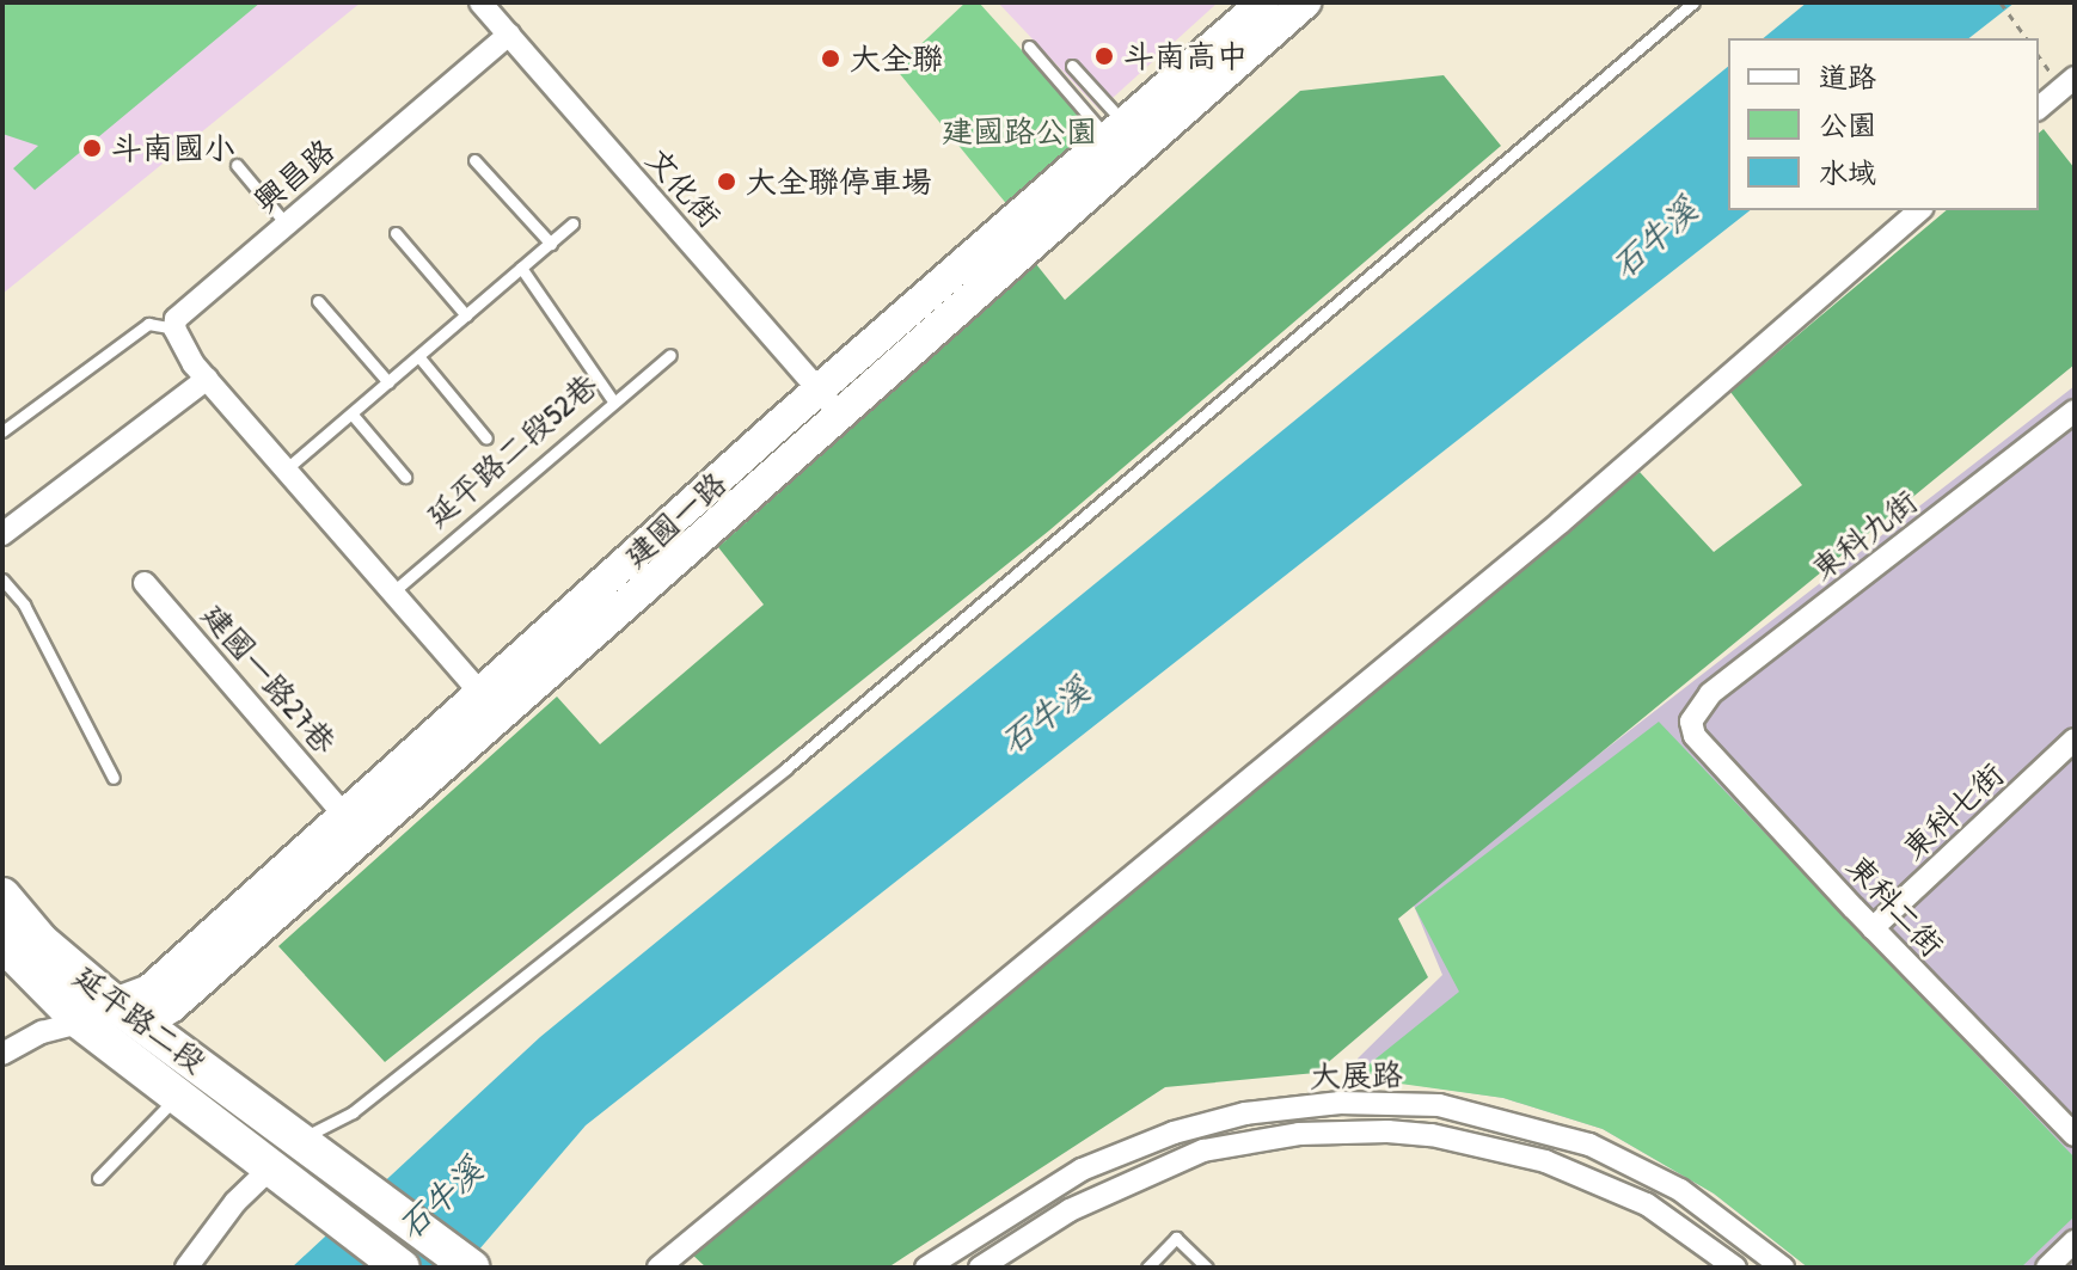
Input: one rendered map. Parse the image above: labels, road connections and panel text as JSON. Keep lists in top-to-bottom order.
{
  "streets": {
    "main road": ["延平路二段"],
    "street": [
      "興昌路",
      "文化街",
      "建國一路",
      "東科九街",
      "建國一路27巷",
      "東科七街",
      "東科二街",
      "大展路"
    ],
    "lane": ["延平路二段52巷"]
  },
  "crossings": [
    ["興昌路", "文化街"],
    ["文化街", "建國一路"],
    ["建國一路", "建國一路27巷"],
    ["建國一路", "延平路二段"],
    ["東科九街", "東科二街"],
    ["東科七街", "東科二街"]
  ],
  "water": ["石牛溪"],
  "parks": ["建國路公園"],
  "places": [
    "斗南高中",
    "大全聯",
    "斗南國小",
    "大全聯停車場"
  ],
  "legend": ["道路", "公園", "水域"]
}
